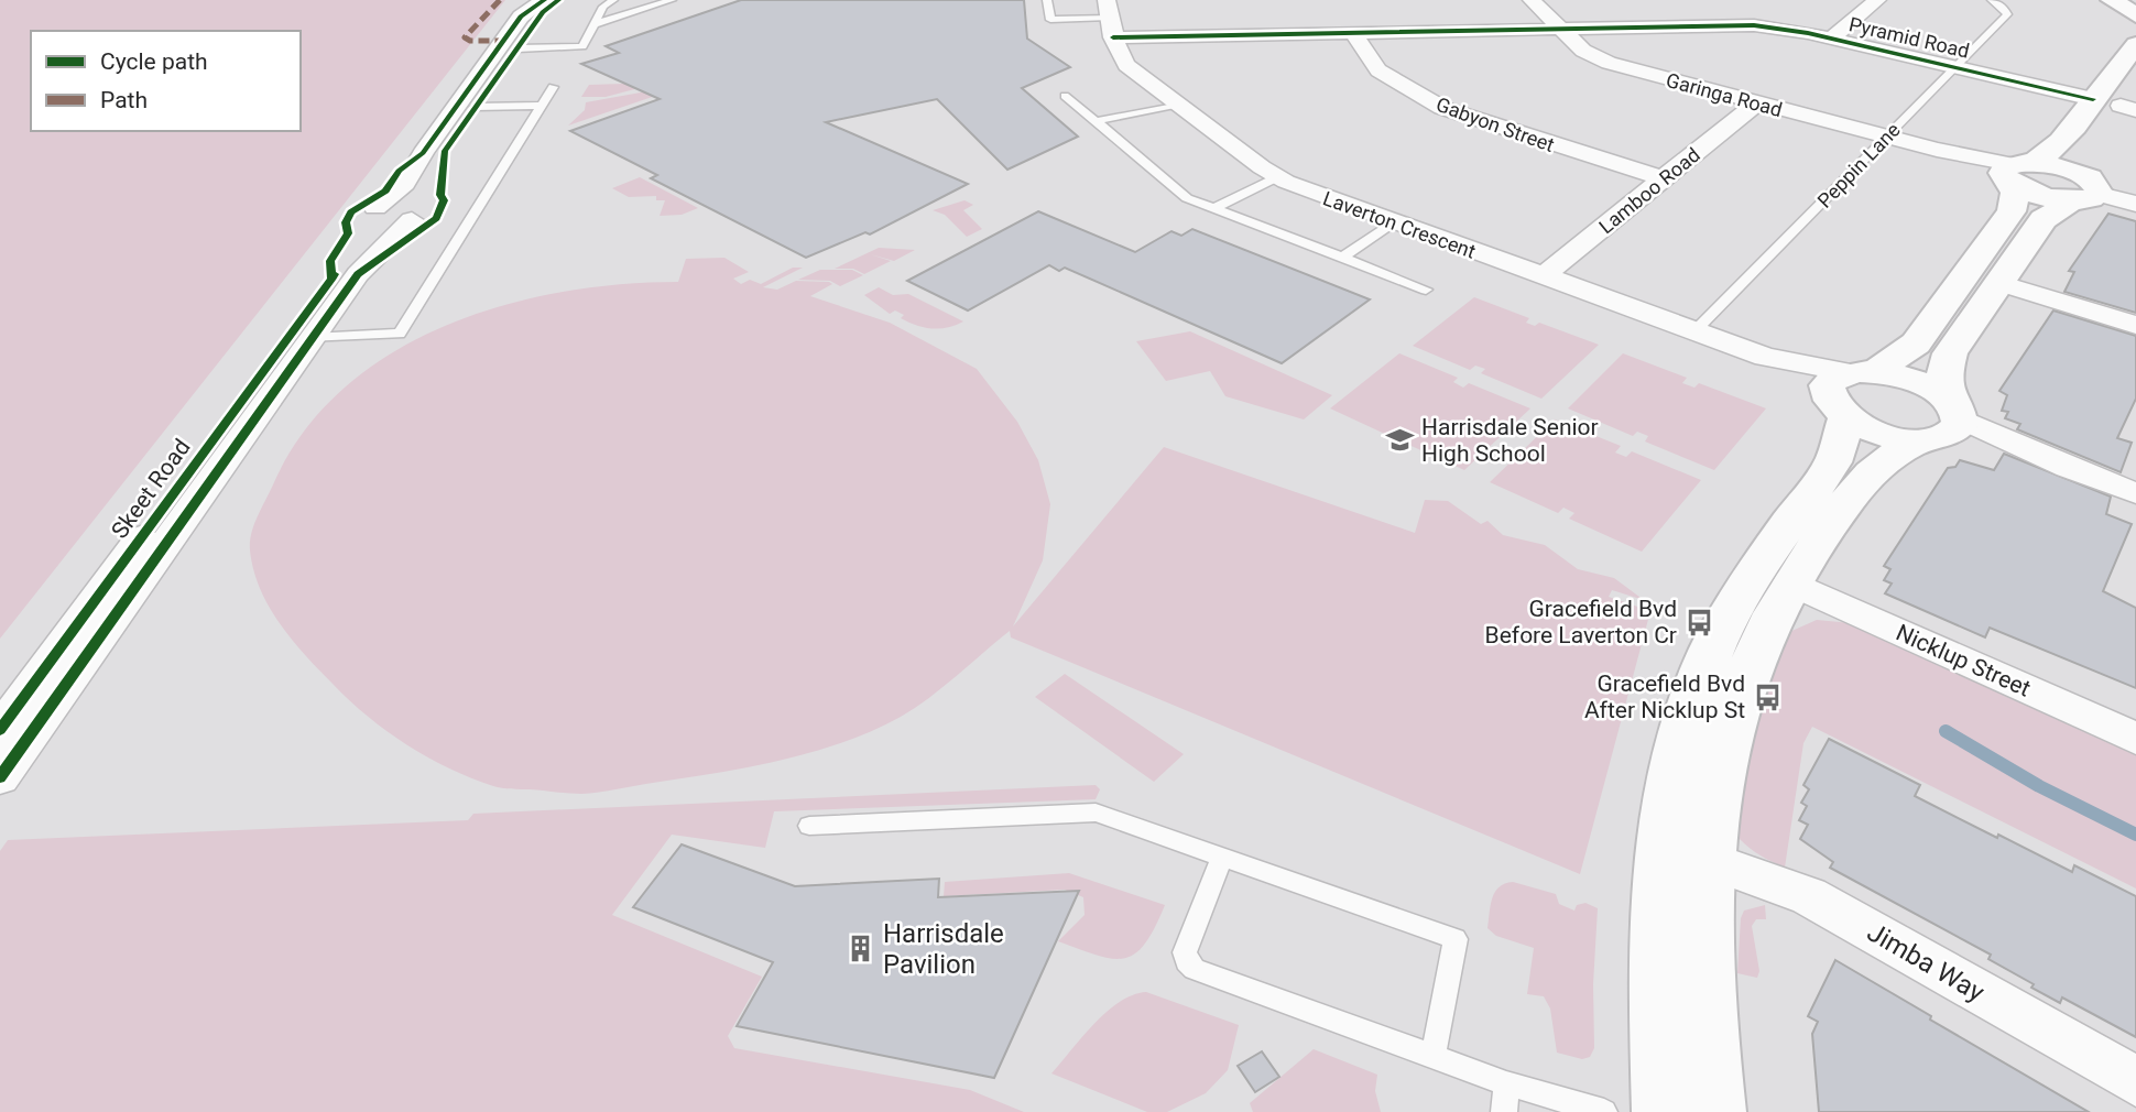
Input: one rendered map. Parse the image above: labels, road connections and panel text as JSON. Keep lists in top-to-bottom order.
{
  "streets": {
    "street": [
      "Pyramid Road",
      "Garinga Road",
      "Gabyon Street",
      "Lamboo Road",
      "Laverton Crescent",
      "Skeet Road",
      "Nicklup Street",
      "Jimba Way"
    ],
    "lane": ["Peppin Lane"]
  },
  "crossings": [
    ["Pyramid Road", "Garinga Road"],
    ["Pyramid Road", "Gabyon Street"],
    ["Pyramid Road", "Peppin Lane"],
    ["Pyramid Road", "Laverton Crescent"],
    ["Garinga Road", "Peppin Lane"],
    ["Garinga Road", "Lamboo Road"],
    ["Gabyon Street", "Lamboo Road"],
    ["Peppin Lane", "Laverton Crescent"],
    ["Lamboo Road", "Laverton Crescent"]
  ],
  "places": {
    "school or university": ["Harrisdale Senior High School"],
    "bus stop": ["Gracefield Bvd Before Laverton Cr", "Gracefield Bvd After Nicklup St"],
    "building": ["Harrisdale Pavilion"]
  },
  "legend": ["Cycle path", "Path"]
}
